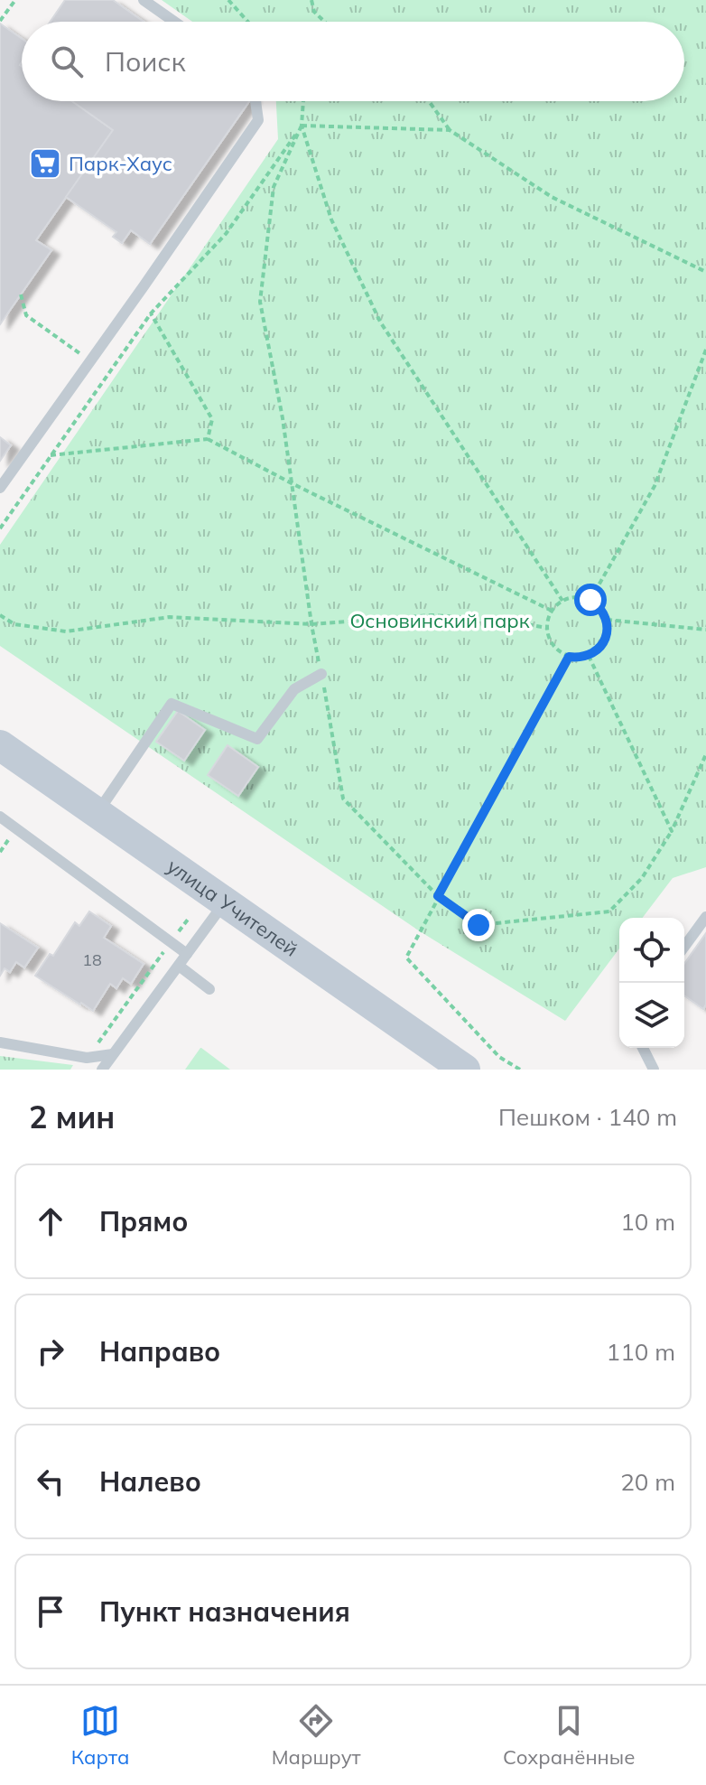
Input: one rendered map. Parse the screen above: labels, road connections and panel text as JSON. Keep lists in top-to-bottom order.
{
  "streets": {
    "main road": ["улица Учителей"]
  },
  "parks": ["Основинский парк"],
  "places": {
    "supermarket": ["Парк-Хаус"]
  },
  "house_numbers": ["18"],
  "page": {
    "search": "Поиск",
    "heading": ["2 мин", "Пешком · 140 m"],
    "list": [
      ["Прямо", "10 m"],
      ["Направо", "110 m"],
      ["Налево", "20 m"],
      "Пункт назначения"
    ],
    "nav": ["Карта", "Маршрут", "Сохранённые"]
  }
}
